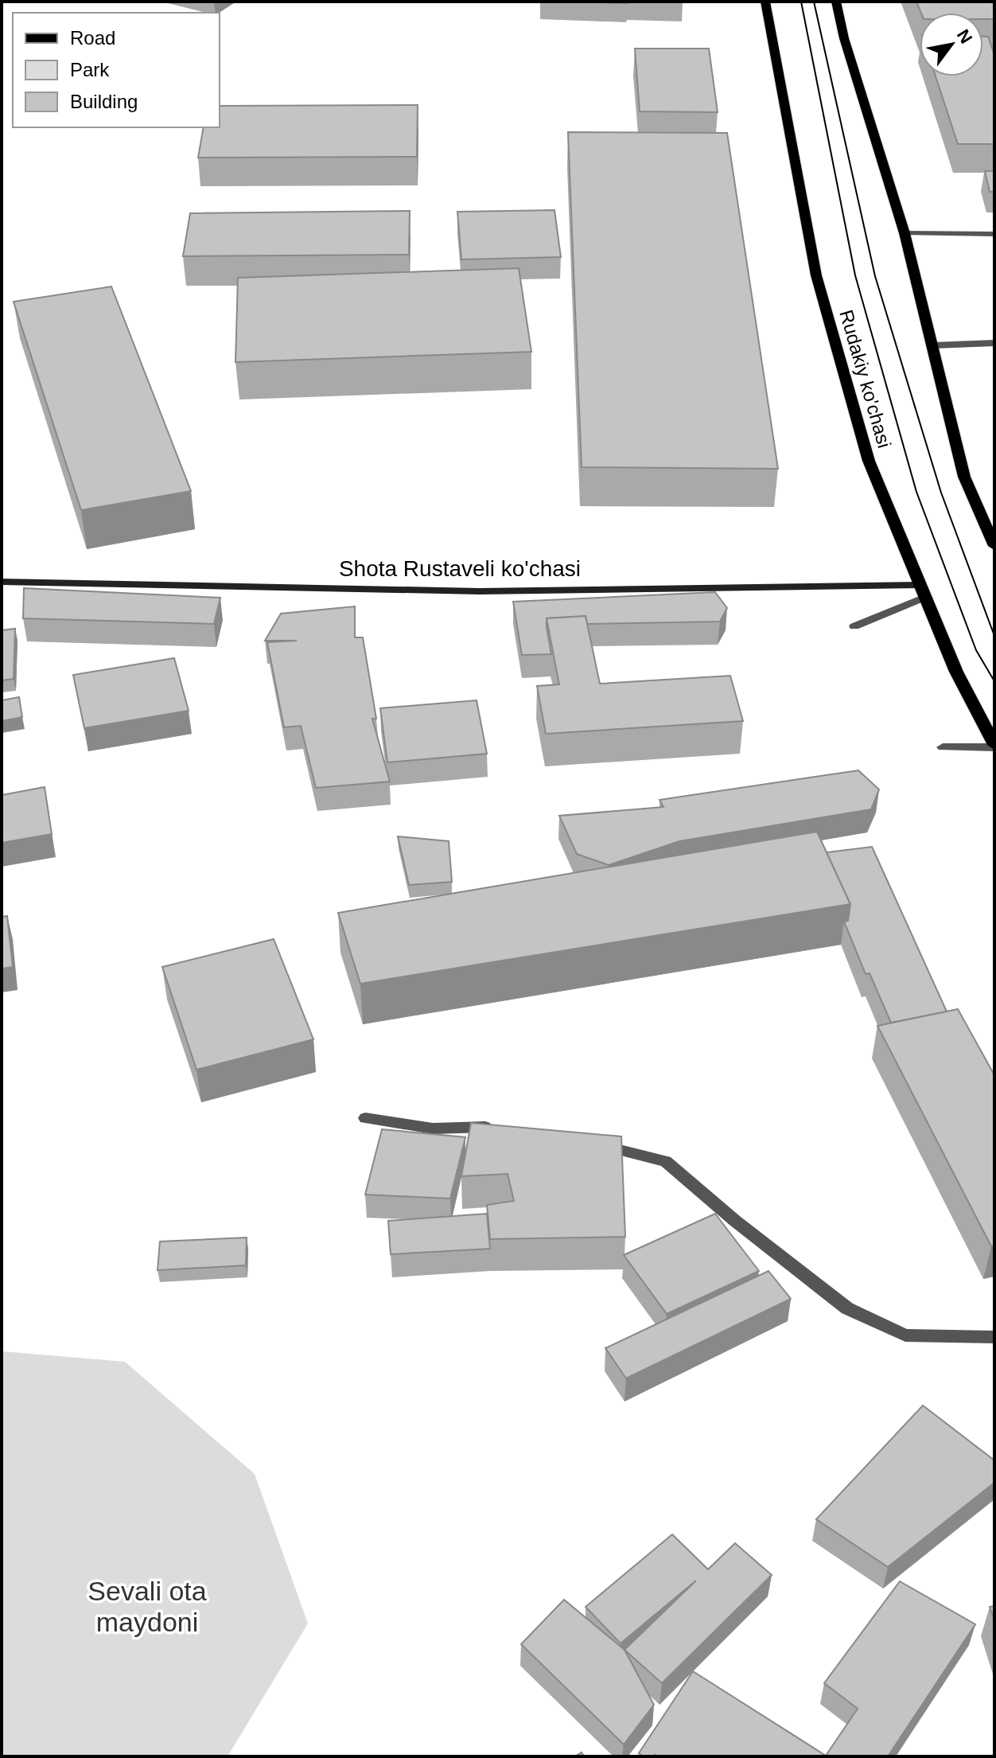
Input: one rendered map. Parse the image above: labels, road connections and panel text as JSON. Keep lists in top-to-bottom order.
{
  "streets": {
    "main road": ["Rudakiy ko'chasi"],
    "street": ["Shota Rustaveli ko'chasi"]
  },
  "crossings": [
    ["Rudakiy ko'chasi", "Shota Rustaveli ko'chasi"]
  ],
  "parks": ["Sevali ota maydoni"],
  "legend": ["Road", "Park", "Building"],
  "north": "top right"
}
